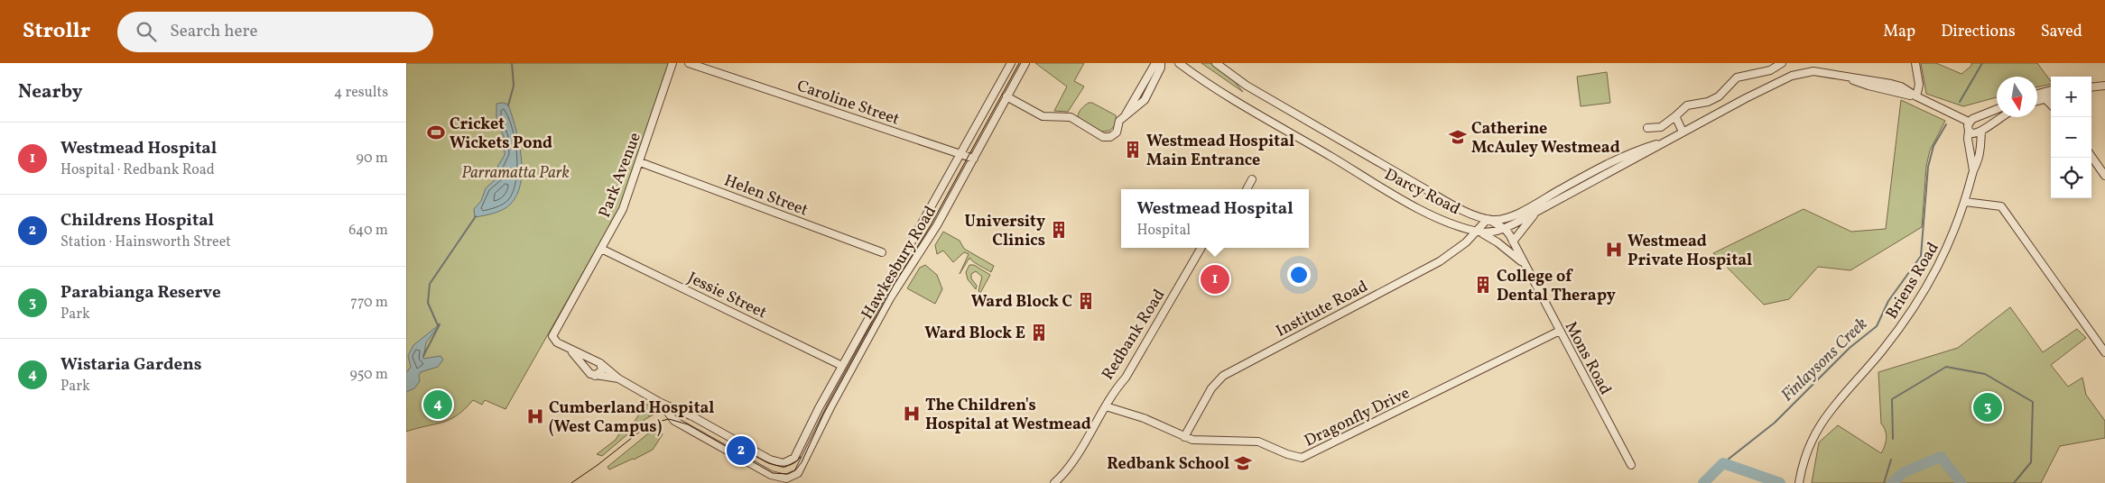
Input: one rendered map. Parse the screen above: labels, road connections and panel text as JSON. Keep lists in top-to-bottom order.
{
  "streets": {
    "street": [
      "Caroline Street",
      "Park Avenue",
      "Darcy Road",
      "Helen Street",
      "Hawkesbury Road",
      "Briens Road",
      "Jessie Street",
      "Institute Road",
      "Redbank Road",
      "Mons Road",
      "Dragonfly Drive"
    ]
  },
  "crossings": [
    ["Caroline Street", "Hawkesbury Road"],
    ["Park Avenue", "Helen Street"],
    ["Park Avenue", "Jessie Street"],
    ["Darcy Road", "Briens Road"],
    ["Darcy Road", "Institute Road"],
    ["Darcy Road", "Mons Road"],
    ["Hawkesbury Road", "Jessie Street"],
    ["Institute Road", "Mons Road"],
    ["Institute Road", "Dragonfly Drive"],
    ["Redbank Road", "Dragonfly Drive"],
    ["Mons Road", "Dragonfly Drive"]
  ],
  "water": ["Finlaysons Creek"],
  "parks": ["Parramatta Park"],
  "places": {
    "sports": ["Cricket Wickets Pond"],
    "school or university": ["Catherine McAuley Westmead", "Redbank School"],
    "building": [
      "Westmead Hospital Main Entrance",
      "University Clinics",
      "College of Dental Therapy",
      "Ward Block C",
      "Ward Block E"
    ],
    "hospital": ["Westmead Private Hospital", "The Children's Hospital at Westmead", "Cumberland Hospital (West Campus)"]
  },
  "north": "bottom",
  "page": {
    "header": "Strollr",
    "search": "Search here",
    "nav": ["Map", "Directions", "Saved"],
    "heading": ["Nearby", "4 results"],
    "map_buttons": ["+", "−"],
    "list": [
      {
        "mark": "1",
        "name": "Westmead Hospital",
        "note": "Hospital · Redbank Road",
        "value": "90 m"
      },
      {
        "mark": "2",
        "name": "Childrens Hospital",
        "note": "Station · Hainsworth Street",
        "value": "640 m"
      },
      {
        "mark": "3",
        "name": "Parabianga Reserve",
        "note": "Park",
        "value": "770 m"
      },
      {
        "mark": "4",
        "name": "Wistaria Gardens",
        "note": "Park",
        "value": "950 m"
      }
    ],
    "popup": ["Westmead Hospital", "Hospital"],
    "pins": [
      "1",
      "4",
      "3",
      "2"
    ]
  }
}
